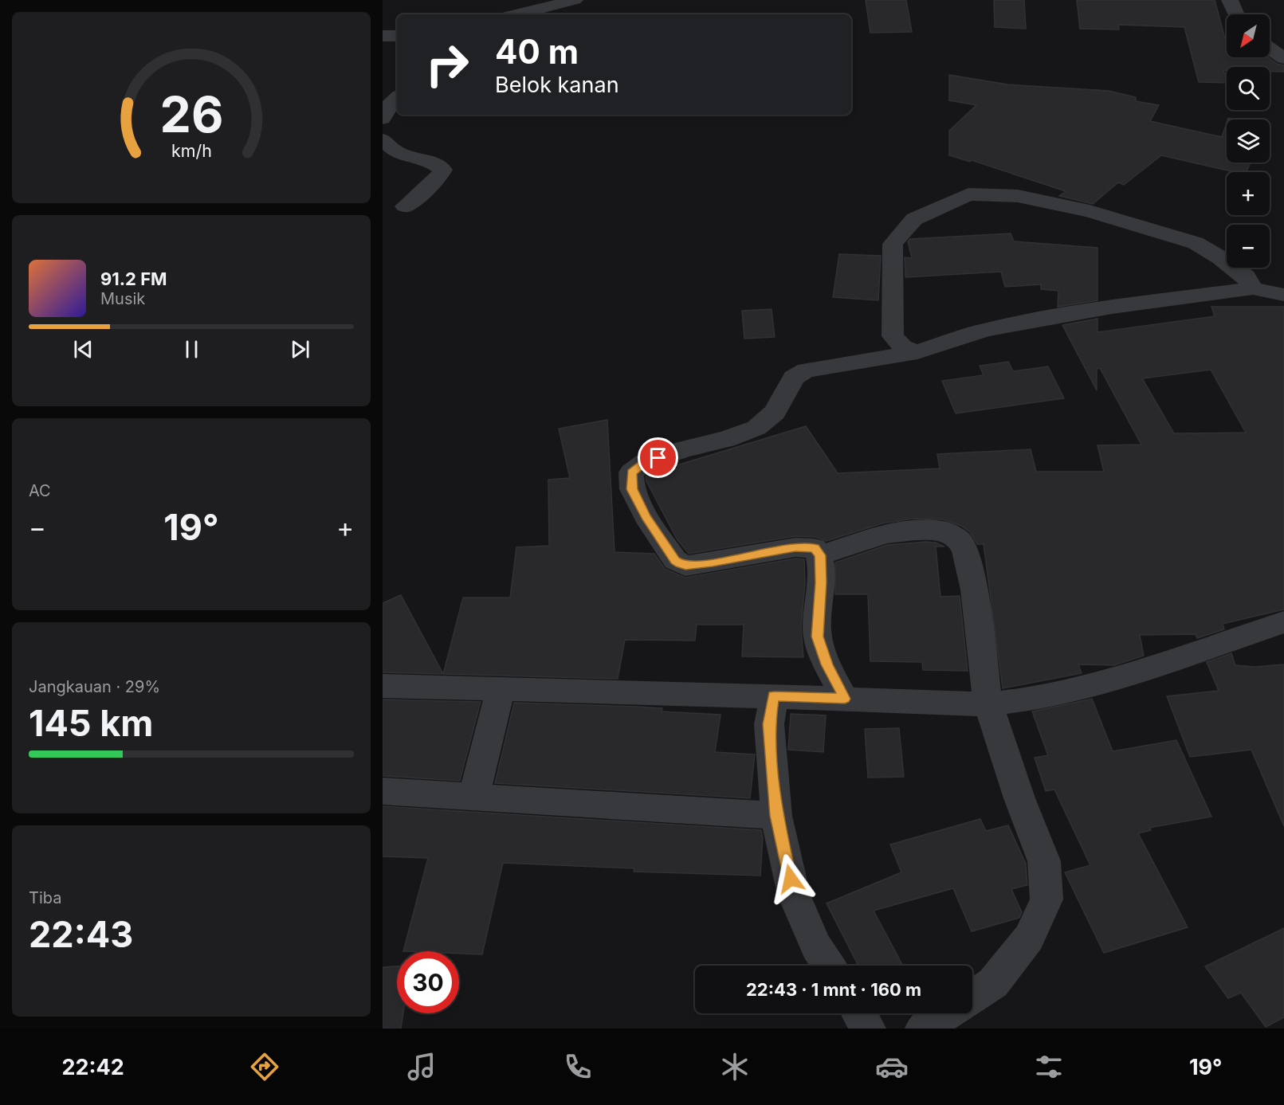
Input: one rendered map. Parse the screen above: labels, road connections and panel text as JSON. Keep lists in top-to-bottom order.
{
  "north": "bottom left",
  "page": {
    "map_buttons": ["+", "−"],
    "turn": ["40 m", "Belok kanan"],
    "song": ["91.2 FM", "Musik"],
    "tile": [
      "AC",
      ["Jangkauan · 29%", "145 km"],
      ["Tiba", "22:43"]
    ],
    "heat": ["−", "19°", "+"],
    "limit": "30",
    "trip": "22:43 · 1 mnt · 160 m",
    "tabs": ["22:42", "19°"],
    "gauge": ["26", "km/h"]
  }
}
